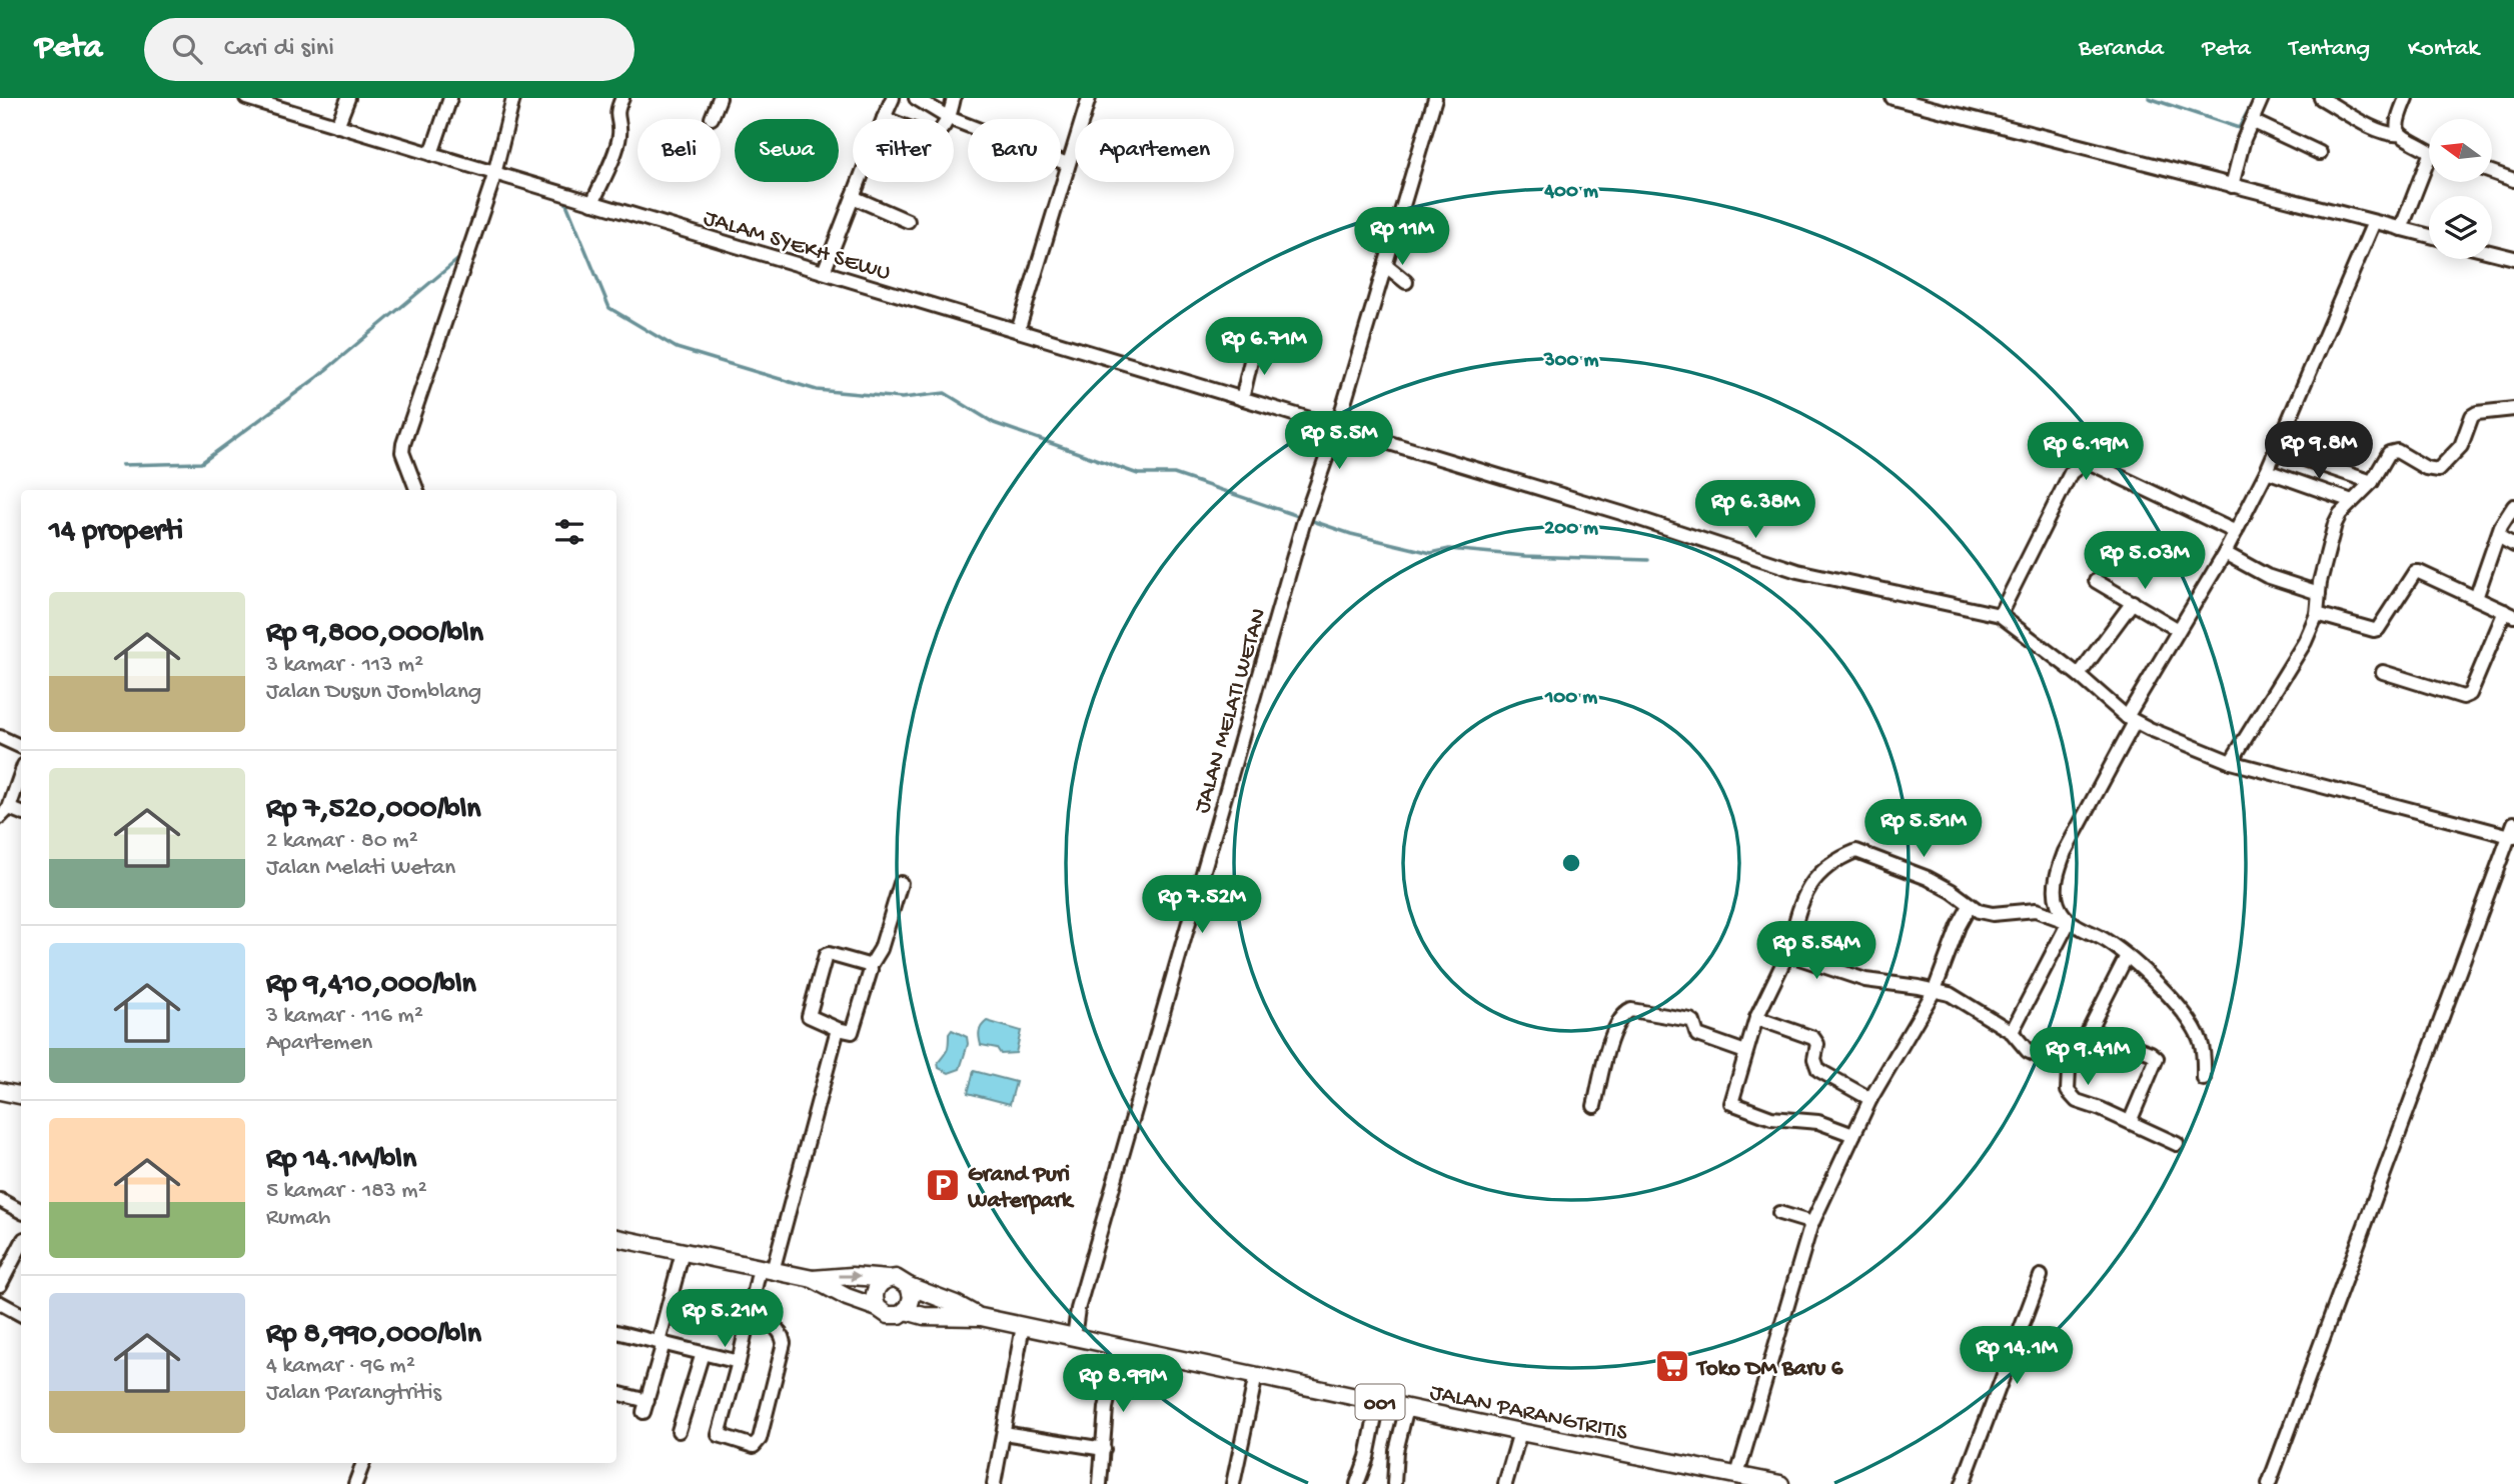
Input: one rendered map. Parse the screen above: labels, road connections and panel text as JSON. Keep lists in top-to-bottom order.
{
  "streets": {
    "main road": ["001", "JALAN PARANGTRITIS"],
    "street": ["JALAM SYEKH SEWU", "JALAN MELATI WETAN"]
  },
  "crossings": [
    ["JALAM SYEKH SEWU", "JALAN MELATI WETAN"],
    ["JALAN MELATI WETAN", "JALAN PARANGTRITIS"],
    ["001", "JALAN PARANGTRITIS"]
  ],
  "places": {
    "parking": ["Grand Puri Waterpark"],
    "supermarket": ["Toko DM Baru 6"]
  },
  "north": "left",
  "page": {
    "header": "Peta",
    "search": "Cari di sini",
    "nav": [
      "Beranda",
      "Peta",
      "Tentang",
      "Kontak"
    ],
    "chip": [
      "Beli",
      "Sewa",
      "Filter",
      "Baru",
      "Apartemen"
    ],
    "price": [
      "Rp 11M",
      "Rp 6.71M",
      "Rp 5.5M",
      "Rp 9.8M",
      "Rp 6.19M",
      "Rp 6.38M",
      "Rp 5.03M",
      "Rp 5.51M",
      "Rp 7.52M",
      "Rp 5.54M",
      "Rp 9.41M",
      "Rp 5.21M",
      "Rp 14.1M",
      "Rp 8.99M"
    ],
    "heading": "14 properti",
    "list": [
      {
        "name": "Rp 9,800,000/bln",
        "note": "3 kamar · 113 m² · Jalan Dusun Jomblang"
      },
      {
        "name": "Rp 7,520,000/bln",
        "note": "2 kamar · 80 m² · Jalan Melati Wetan"
      },
      {
        "name": "Rp 9,410,000/bln",
        "note": "3 kamar · 116 m² · Apartemen"
      },
      {
        "name": "Rp 14.1M/bln",
        "note": "5 kamar · 183 m² · Rumah"
      },
      {
        "name": "Rp 8,990,000/bln",
        "note": "4 kamar · 96 m² · Jalan Parangtritis"
      }
    ]
  },
  "rings": [
    "400 m",
    "300 m",
    "200 m",
    "100 m"
  ]
}
